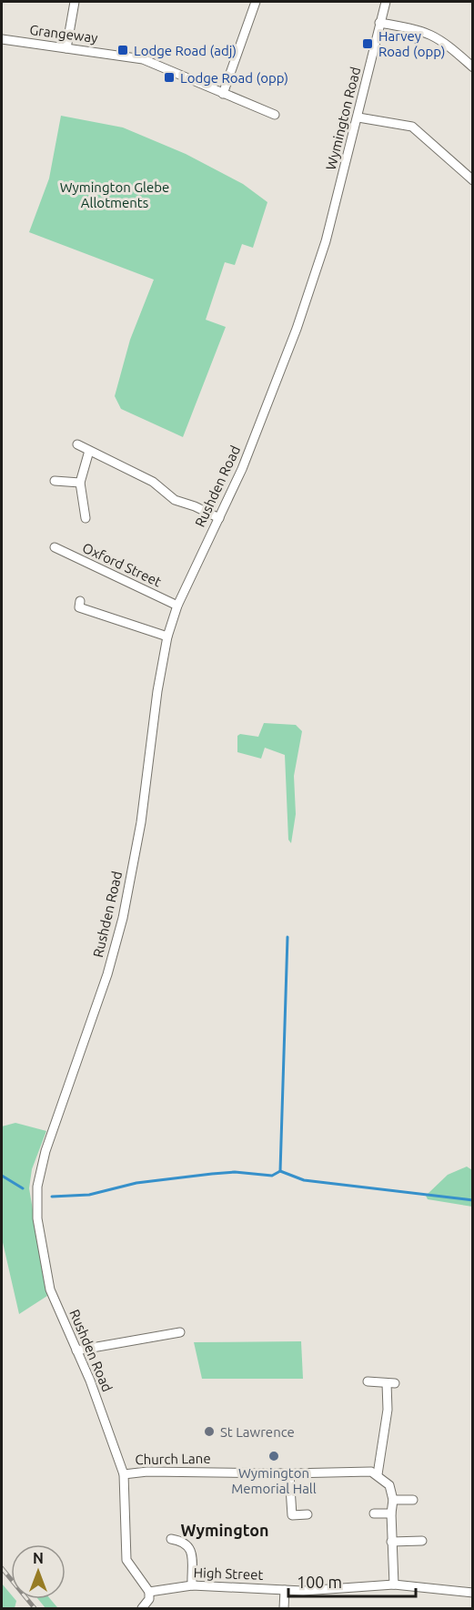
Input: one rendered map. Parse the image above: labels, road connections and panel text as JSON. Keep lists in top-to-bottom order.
{
  "streets": {
    "street": [
      "Grangeway",
      "Wymington Road",
      "Rushden Road",
      "Oxford Street",
      "Church Lane",
      "High Street"
    ]
  },
  "crossings": [
    ["Wymington Road", "Rushden Road"],
    ["Rushden Road", "Oxford Street"],
    ["Rushden Road", "Church Lane"],
    ["Rushden Road", "High Street"]
  ],
  "districts": ["Wymington"],
  "parks": ["Wymington Glebe Allotments"],
  "places": {
    "transit": ["Harvey Road (opp)", "Lodge Road (adj)", "Lodge Road (opp)"],
    "other": ["St Lawrence", "Wymington Memorial Hall"]
  },
  "scale_bar": "100 m",
  "north": "top"
}
